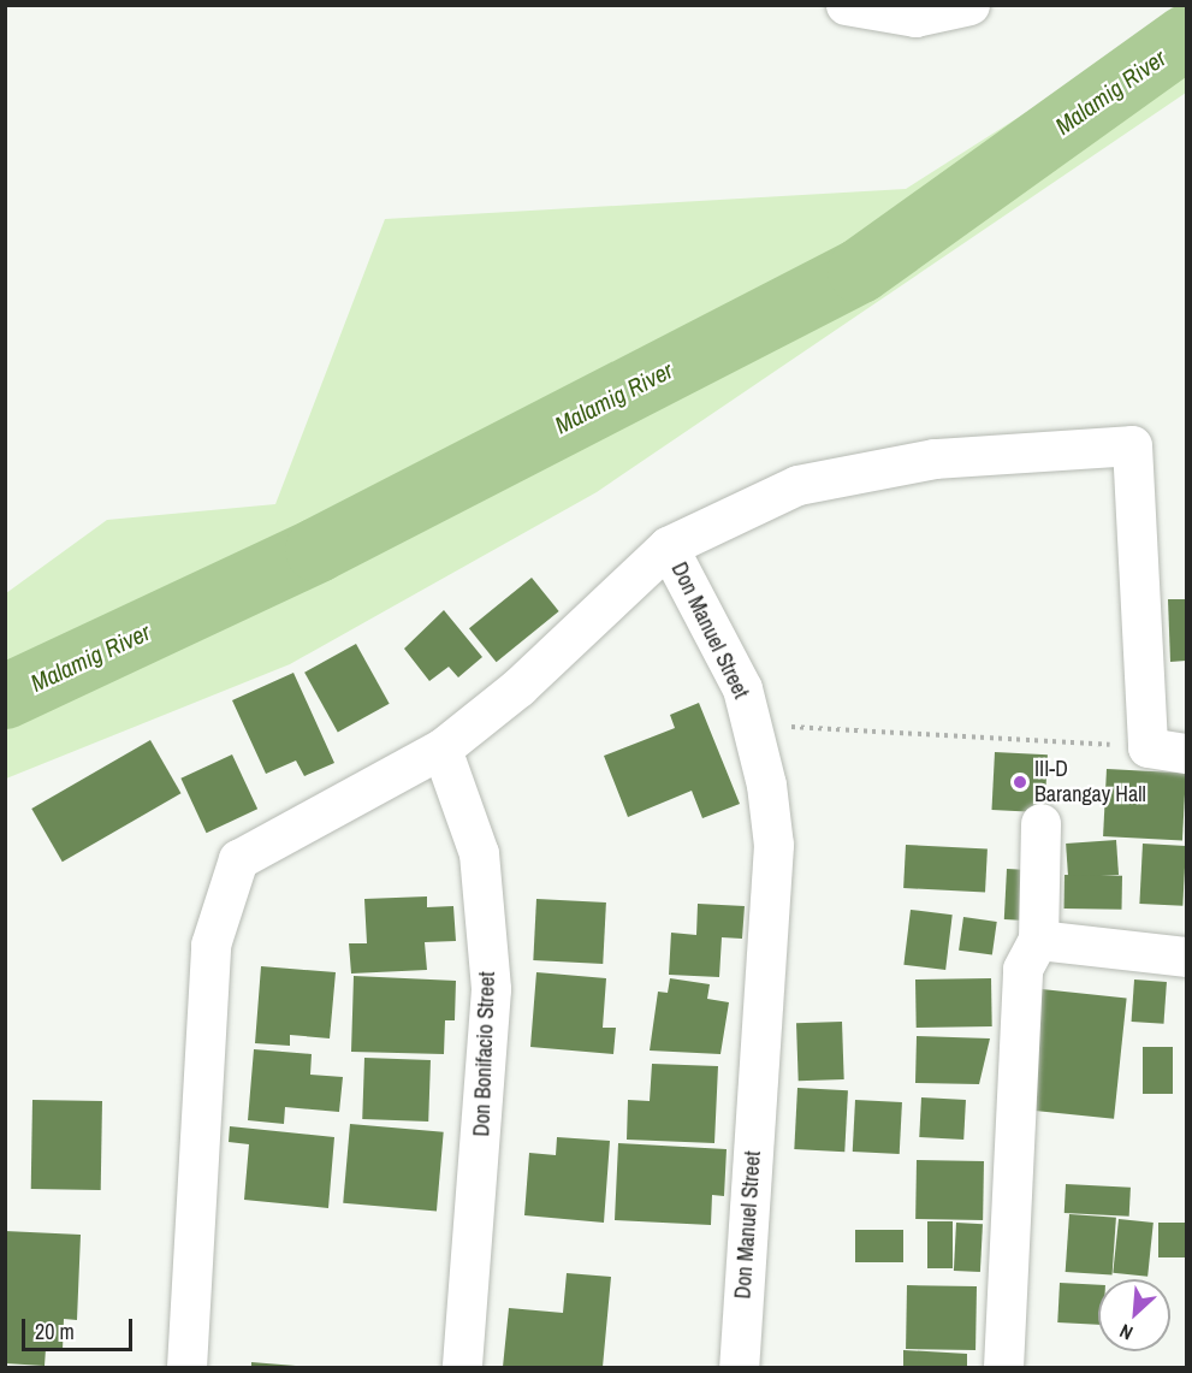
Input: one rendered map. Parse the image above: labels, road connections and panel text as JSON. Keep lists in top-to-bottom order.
{
  "streets": {
    "street": ["Don Manuel Street", "Don Bonifacio Street"]
  },
  "water": ["Malamig River"],
  "places": ["III-D Barangay Hall"],
  "scale_bar": "20 m",
  "north": "bottom left"
}
